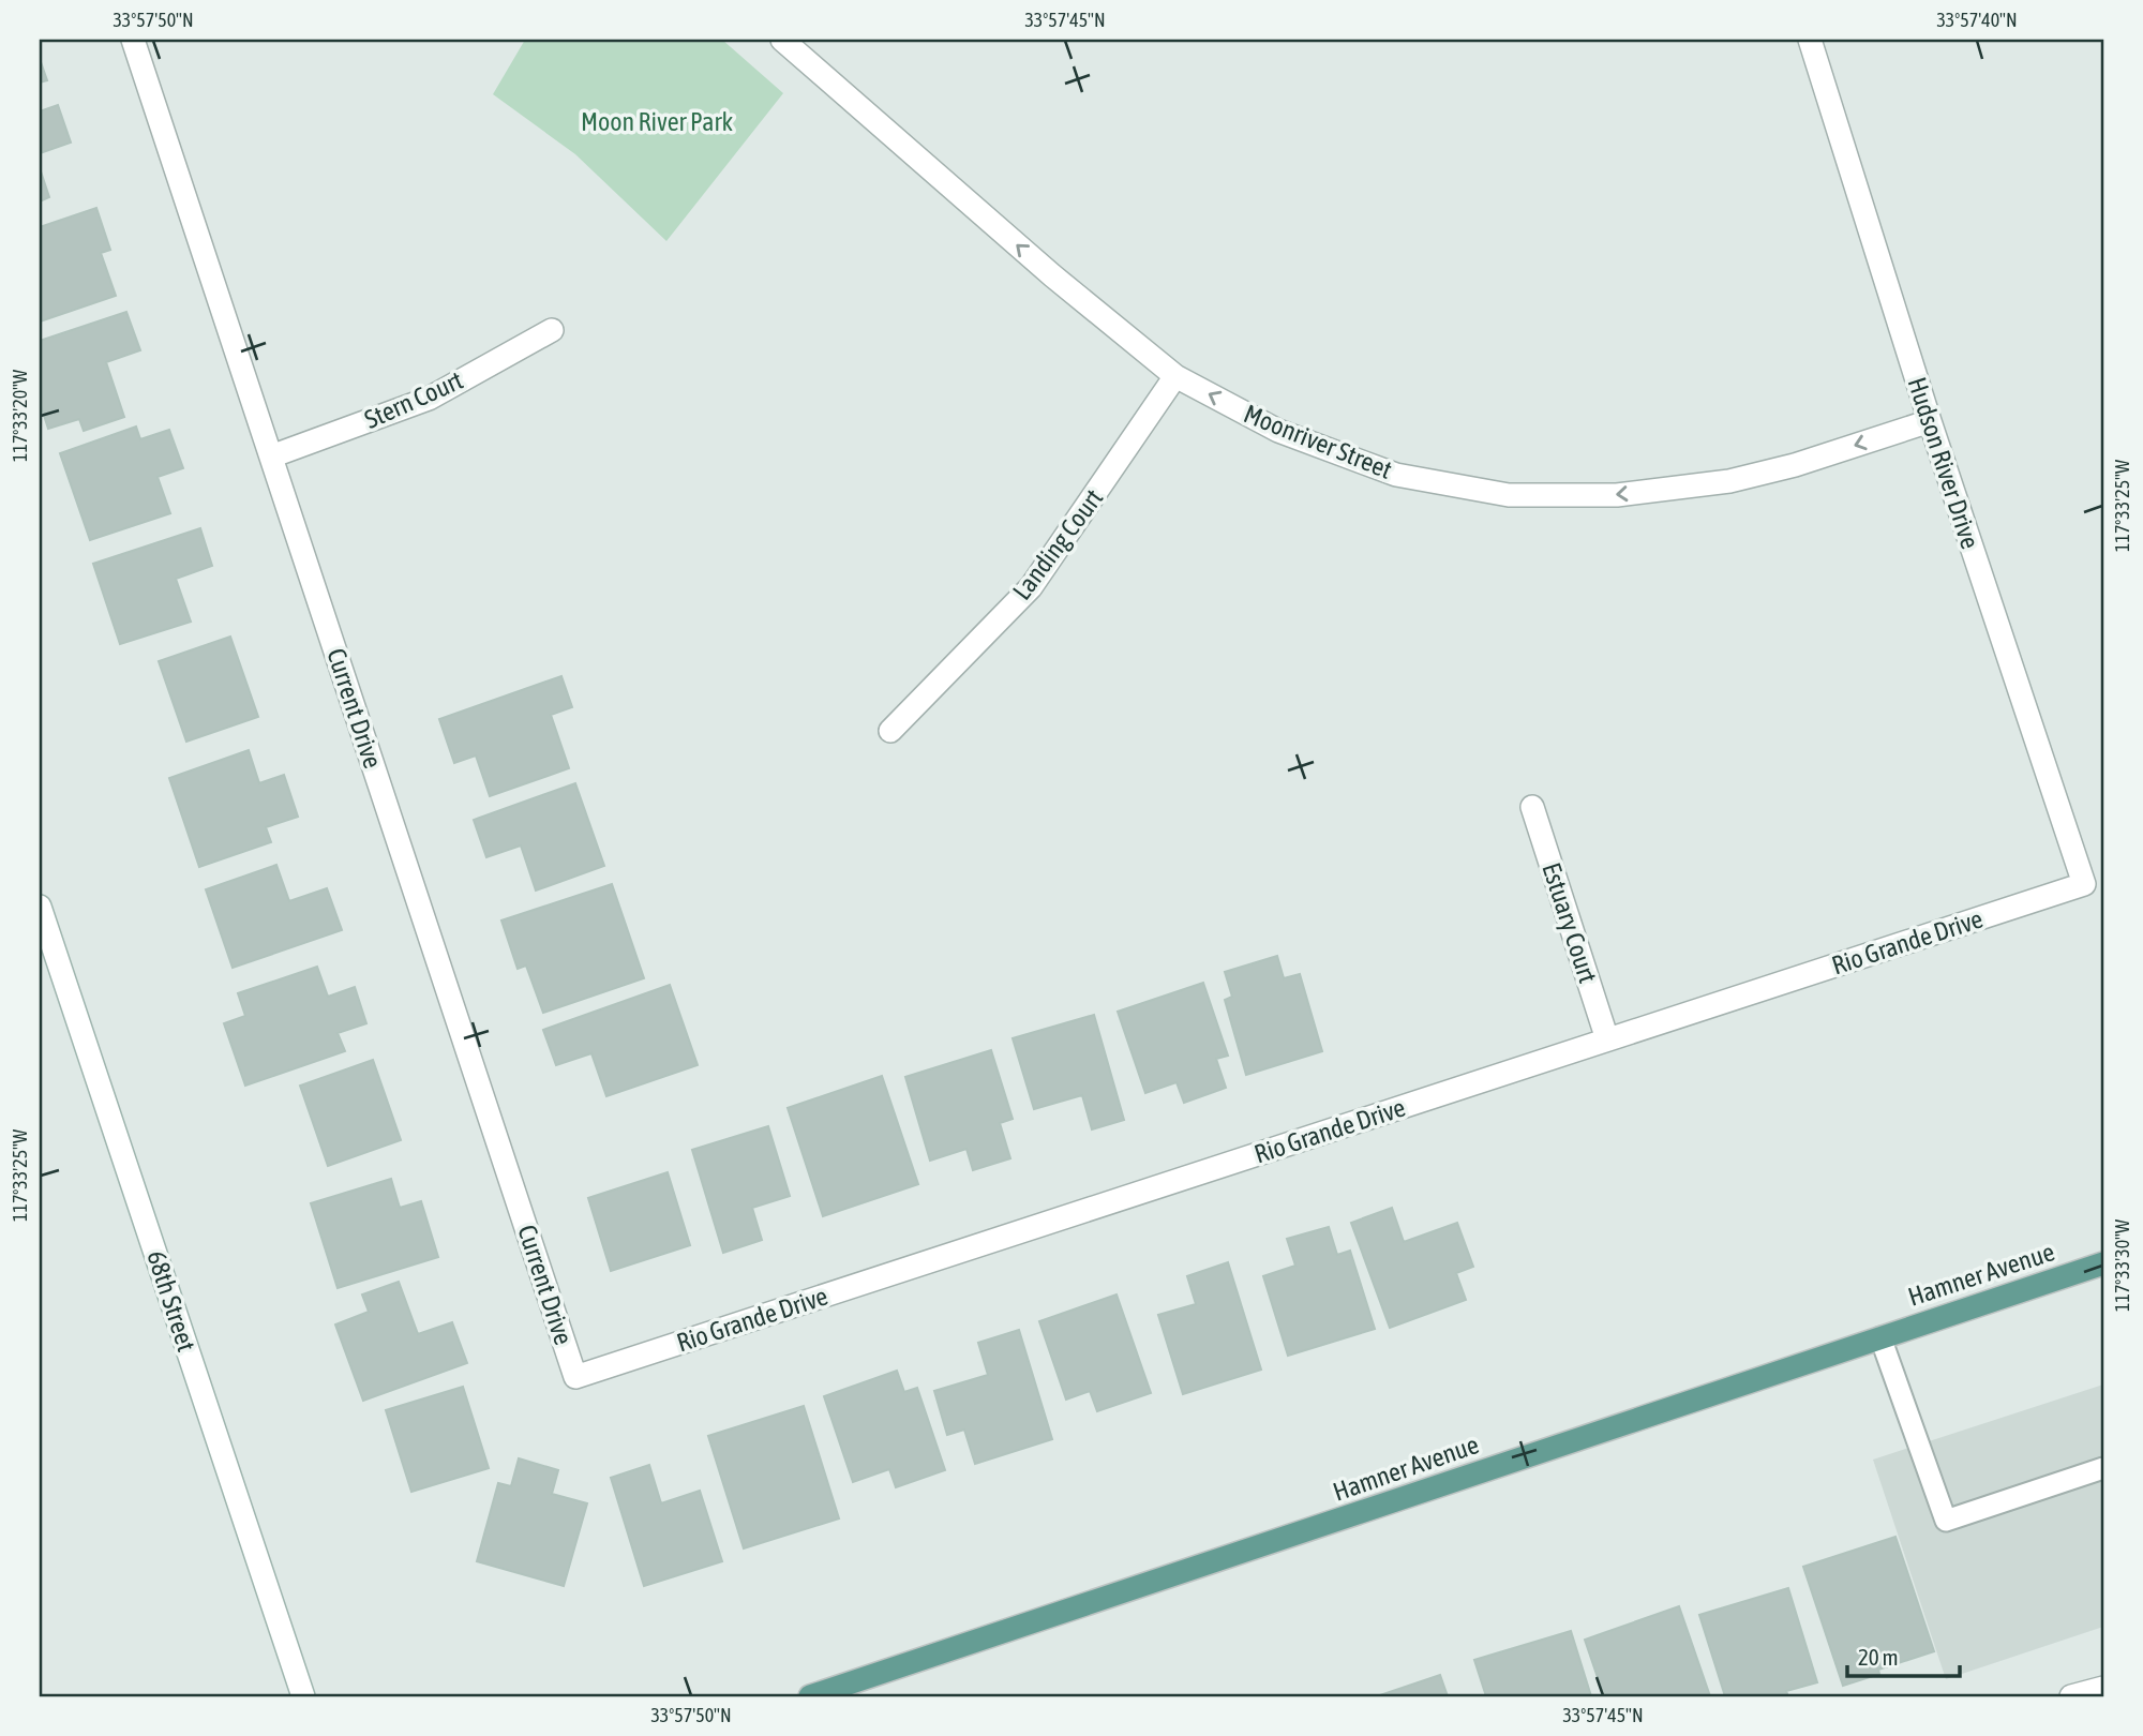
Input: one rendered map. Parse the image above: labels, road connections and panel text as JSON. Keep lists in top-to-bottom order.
{
  "streets": {
    "main road": ["Hamner Avenue"],
    "street": [
      "Stern Court",
      "Moonriver Street",
      "Hudson River Drive",
      "Landing Court",
      "Current Drive",
      "Estuary Court",
      "Rio Grande Drive",
      "68th Street"
    ]
  },
  "crossings": [
    ["Stern Court", "Current Drive"],
    ["Moonriver Street", "Hudson River Drive"],
    ["Moonriver Street", "Landing Court"],
    ["Hudson River Drive", "Rio Grande Drive"],
    ["Current Drive", "Rio Grande Drive"],
    ["Estuary Court", "Rio Grande Drive"]
  ],
  "one_way": ["Moonriver Street"],
  "parks": ["Moon River Park"],
  "scale_bar": "20 m",
  "coordinates": [
    "33°57'50\"N",
    "33°57'45\"N",
    "33°57'40\"N",
    "117°33'20\"W",
    "117°33'25\"W",
    "117°33'30\"W"
  ]
}
